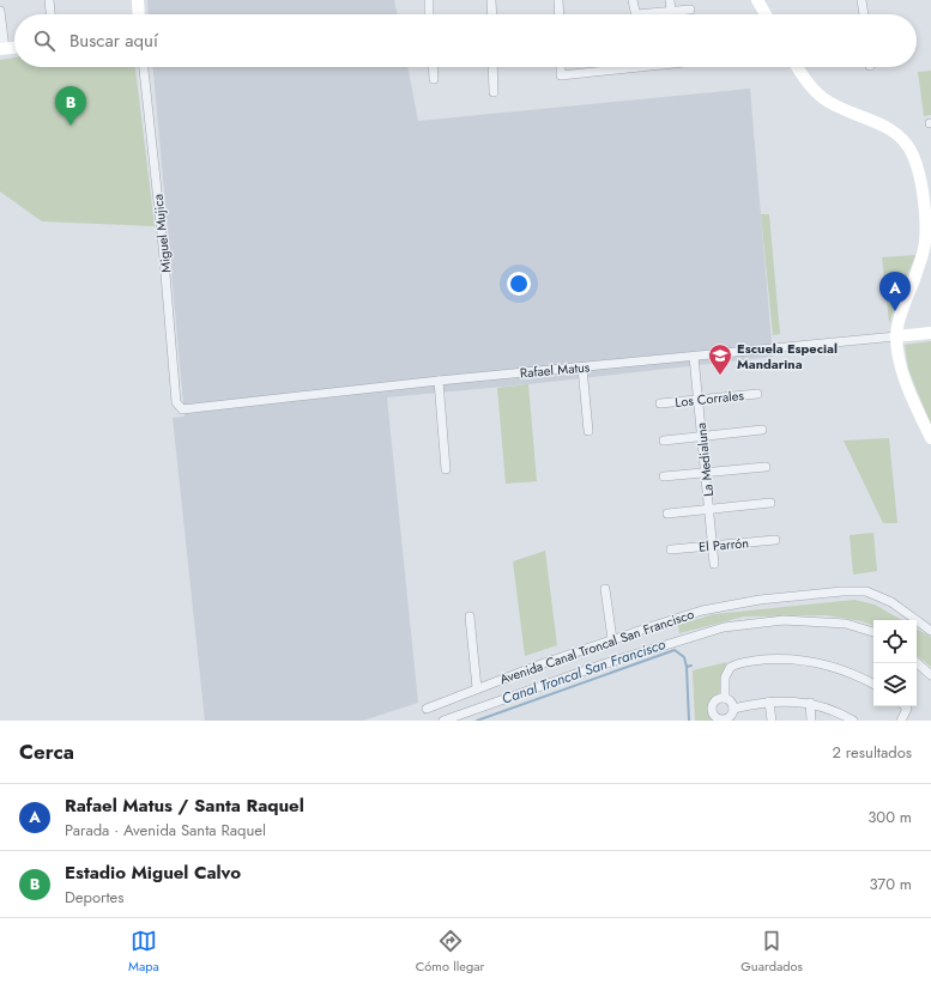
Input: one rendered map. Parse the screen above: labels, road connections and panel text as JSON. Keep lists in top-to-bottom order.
{
  "streets": {
    "main road": ["Rafael Matus"],
    "street": [
      "Miguel Mujica",
      "Los Corrales",
      "La Medialuna",
      "El Parrón",
      "Avenida Canal Troncal San Francisco"
    ]
  },
  "crossings": [
    ["Miguel Mujica", "Rafael Matus"],
    ["Rafael Matus", "La Medialuna"],
    ["Los Corrales", "La Medialuna"],
    ["La Medialuna", "El Parrón"]
  ],
  "water": ["Canal Troncal San Francisco"],
  "places": {
    "school or university": ["Escuela Especial Mandarina"]
  },
  "page": {
    "search": "Buscar aquí",
    "pins": ["B", "A"],
    "heading": ["Cerca", "2 resultados"],
    "list": [
      {
        "mark": "A",
        "name": "Rafael Matus / Santa Raquel",
        "note": "Parada · Avenida Santa Raquel",
        "value": "300 m"
      },
      {
        "mark": "B",
        "name": "Estadio Miguel Calvo",
        "note": "Deportes",
        "value": "370 m"
      }
    ],
    "nav": ["Mapa", "Cómo llegar", "Guardados"]
  }
}
